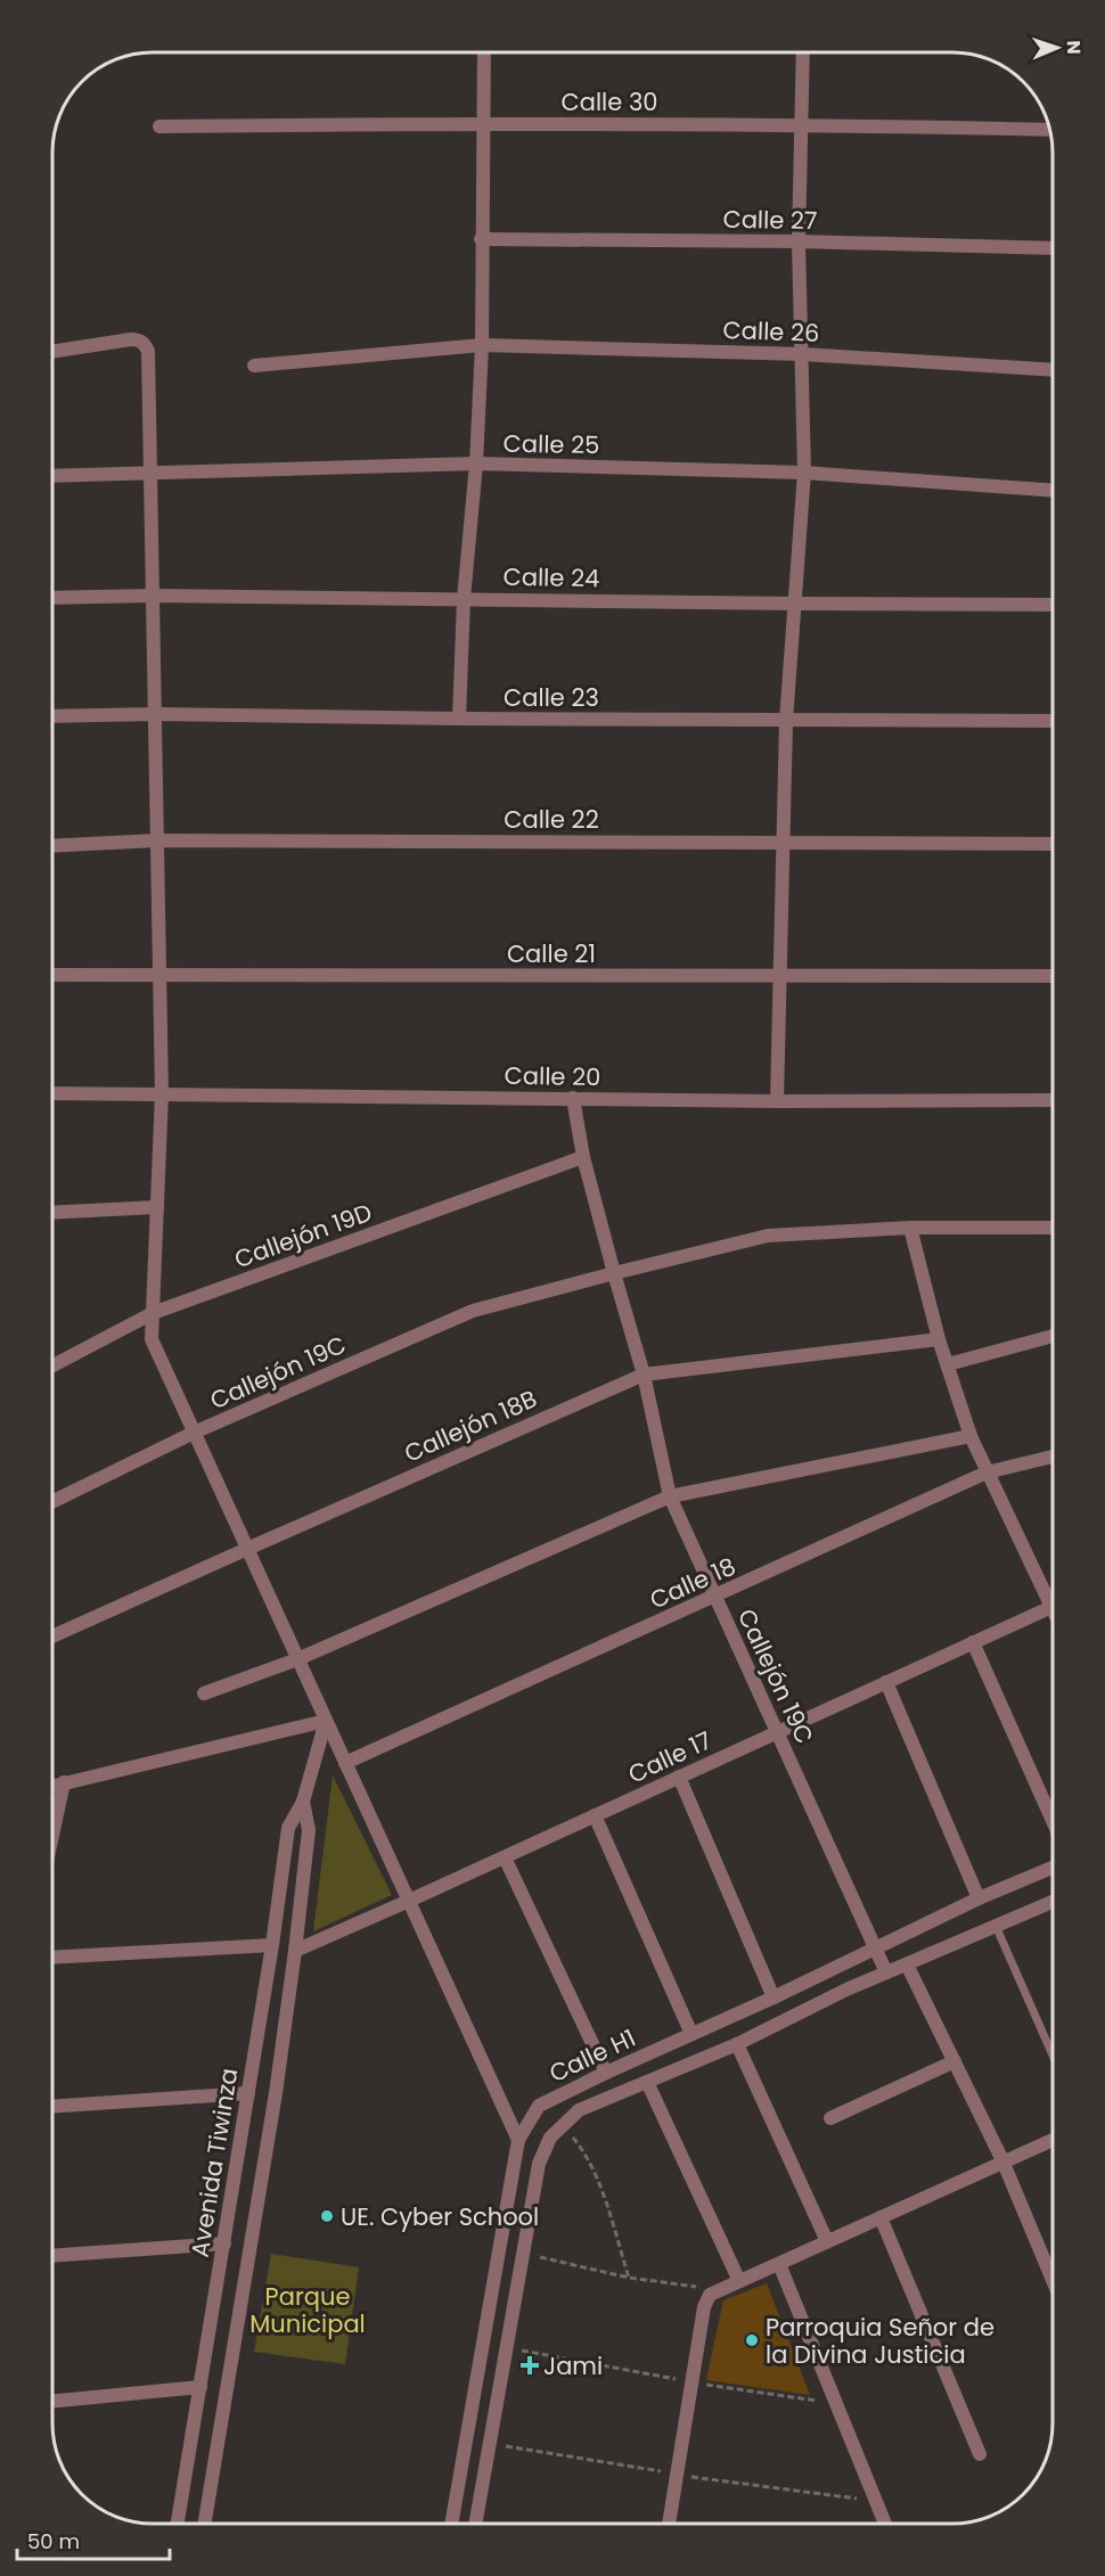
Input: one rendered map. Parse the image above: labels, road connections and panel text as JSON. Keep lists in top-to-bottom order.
{
  "streets": {
    "street": [
      "Calle 30",
      "Calle 27",
      "Calle 26",
      "Calle 25",
      "Calle 24",
      "Calle 23",
      "Calle 22",
      "Calle 21",
      "Calle 20",
      "Callejón 19D",
      "Callejón 19C",
      "Callejón 18B",
      "Calle 18",
      "Calle 17",
      "Calle H1",
      "Avenida Tiwinza"
    ]
  },
  "crossings": [
    ["Callejón 19C", "Callejón 18B"],
    ["Callejón 19C", "Calle 18"],
    ["Callejón 19C", "Calle 17"],
    ["Callejón 19C", "Calle H1"],
    ["Calle 17", "Avenida Tiwinza"]
  ],
  "parks": ["Parque Municipal"],
  "places": {
    "other": ["UE. Cyber School", "Parroquia Señor de la Divina Justicia"],
    "health": ["Jami"]
  },
  "scale_bar": "50 m",
  "north": "right"
}
